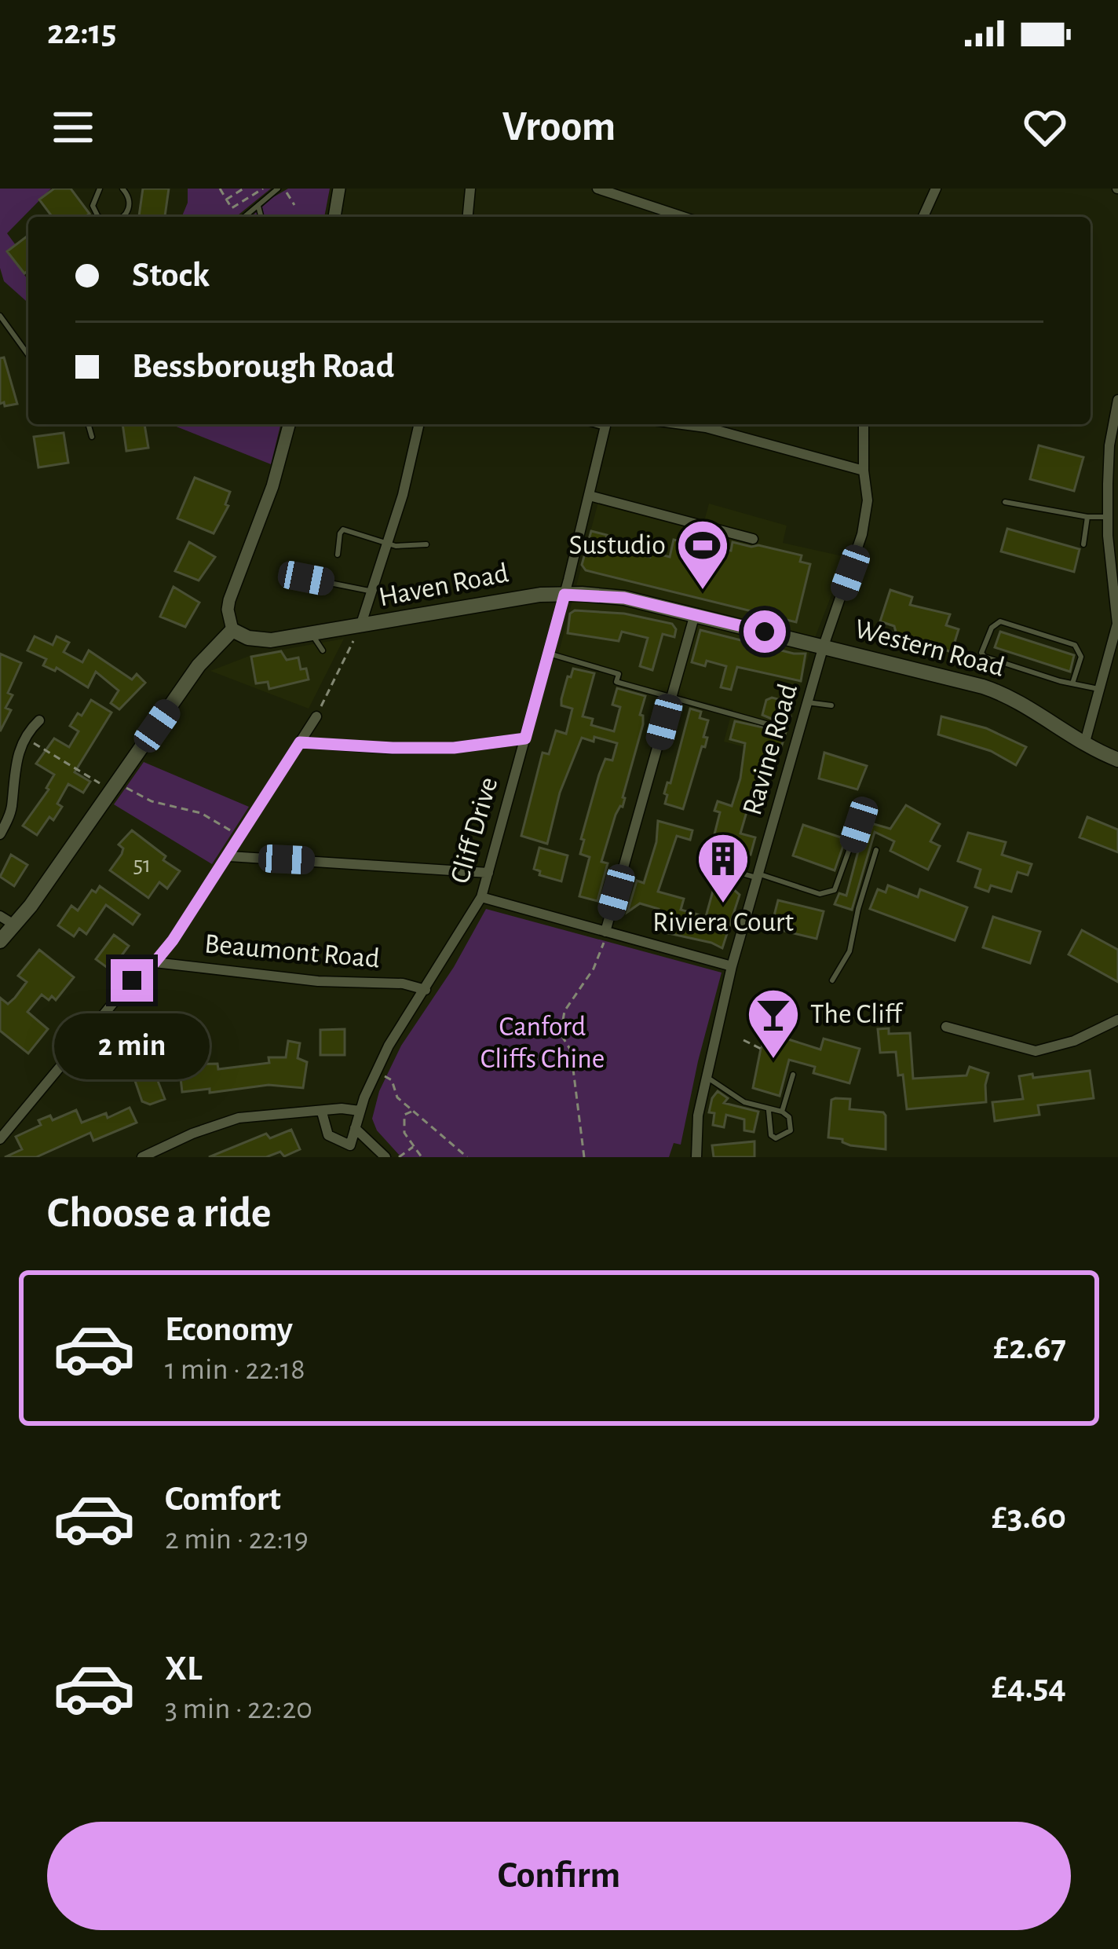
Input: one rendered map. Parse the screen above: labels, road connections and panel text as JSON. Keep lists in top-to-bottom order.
{
  "streets": {
    "main road": ["Haven Road", "Western Road"],
    "street": ["Ravine Road", "Cliff Drive", "Beaumont Road"]
  },
  "crossings": [
    ["Haven Road", "Western Road"],
    ["Haven Road", "Ravine Road"],
    ["Haven Road", "Cliff Drive"],
    ["Western Road", "Ravine Road"],
    ["Cliff Drive", "Beaumont Road"]
  ],
  "parks": ["Canford Cliffs Chine"],
  "places": {
    "sports": ["Sustudio"],
    "building": ["Riviera Court"],
    "bar": ["The Cliff"]
  },
  "house_numbers": ["51"],
  "page": {
    "status": "22:15",
    "header": "Vroom",
    "banner": ["Stock", "Bessborough Road"],
    "bubble": "2 min",
    "heading": "Choose a ride",
    "list": [
      {
        "name": "Economy",
        "note": "1 min · 22:18",
        "value": "£2.67"
      },
      {
        "name": "Comfort",
        "note": "2 min · 22:19",
        "value": "£3.60"
      },
      {
        "name": "XL",
        "note": "3 min · 22:20",
        "value": "£4.54"
      }
    ],
    "buttons": "Confirm"
  }
}
